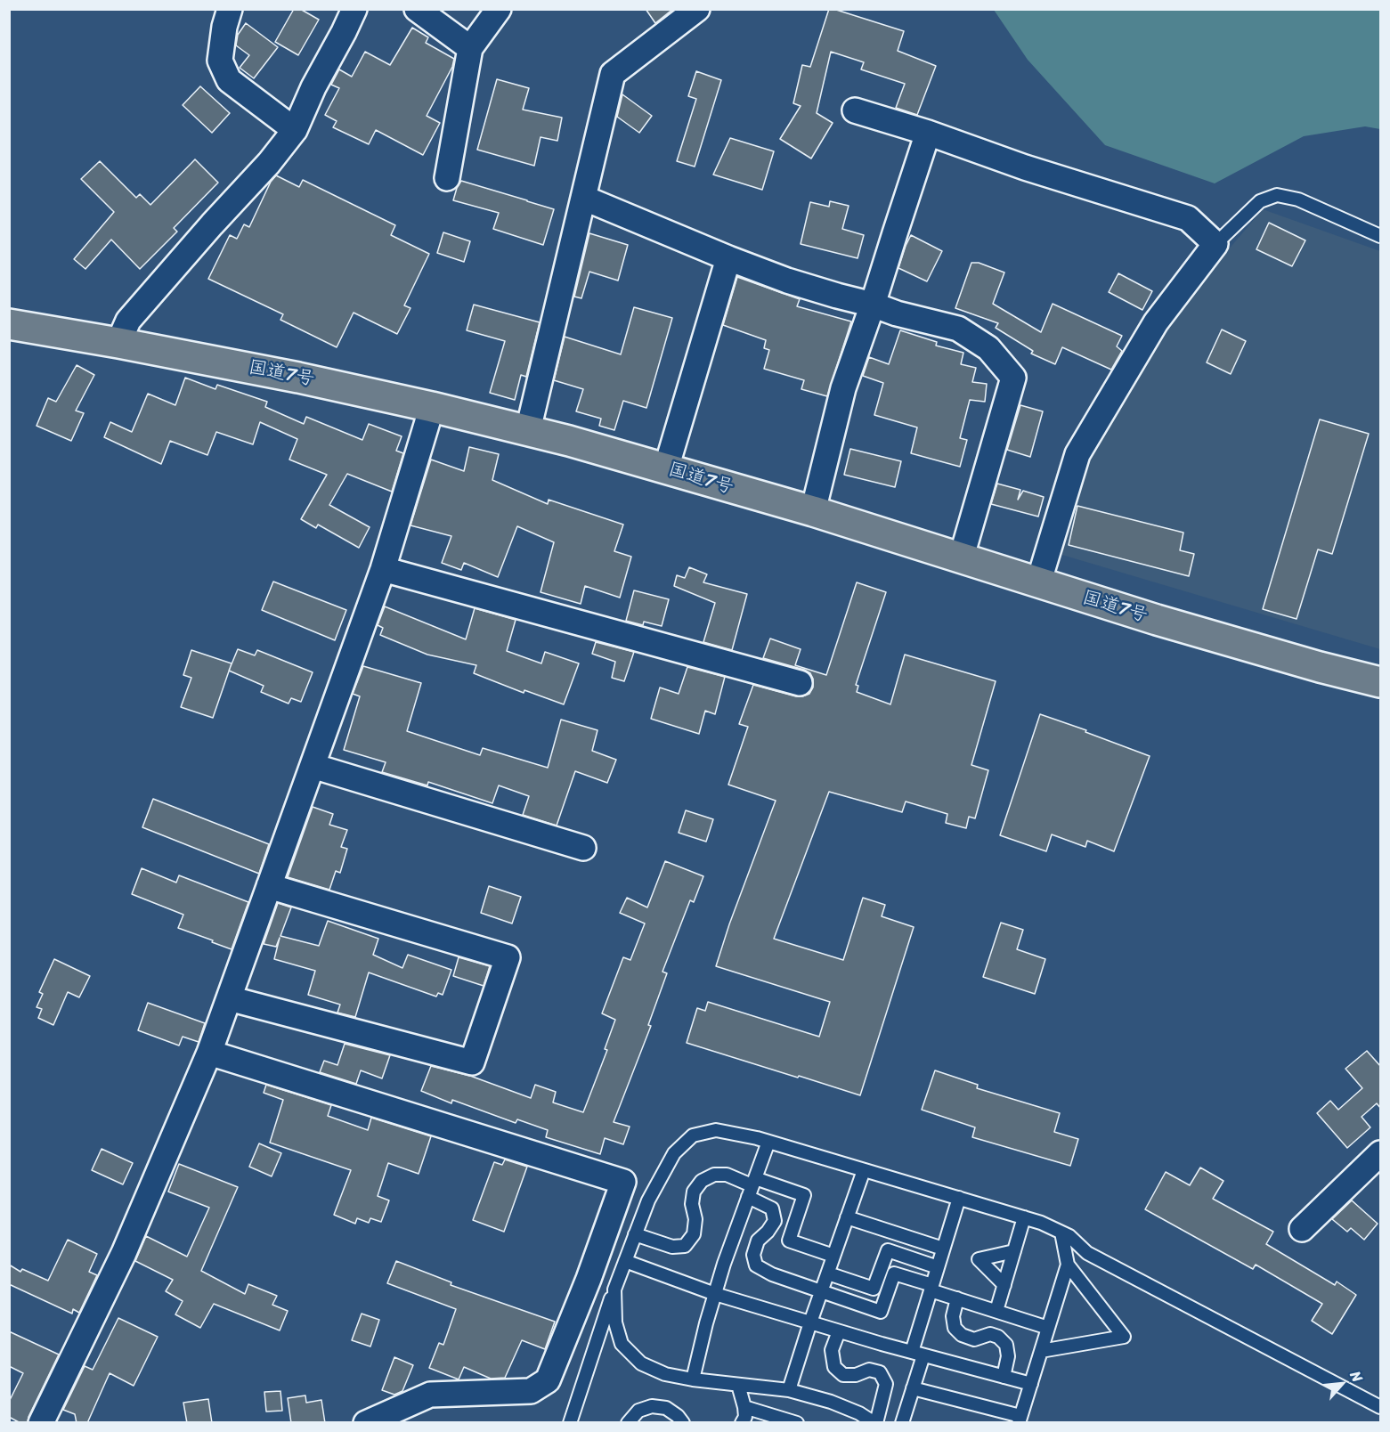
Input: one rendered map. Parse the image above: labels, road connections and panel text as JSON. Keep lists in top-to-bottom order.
{
  "streets": {
    "highway": ["国道7号"]
  },
  "north": "top right"
}
